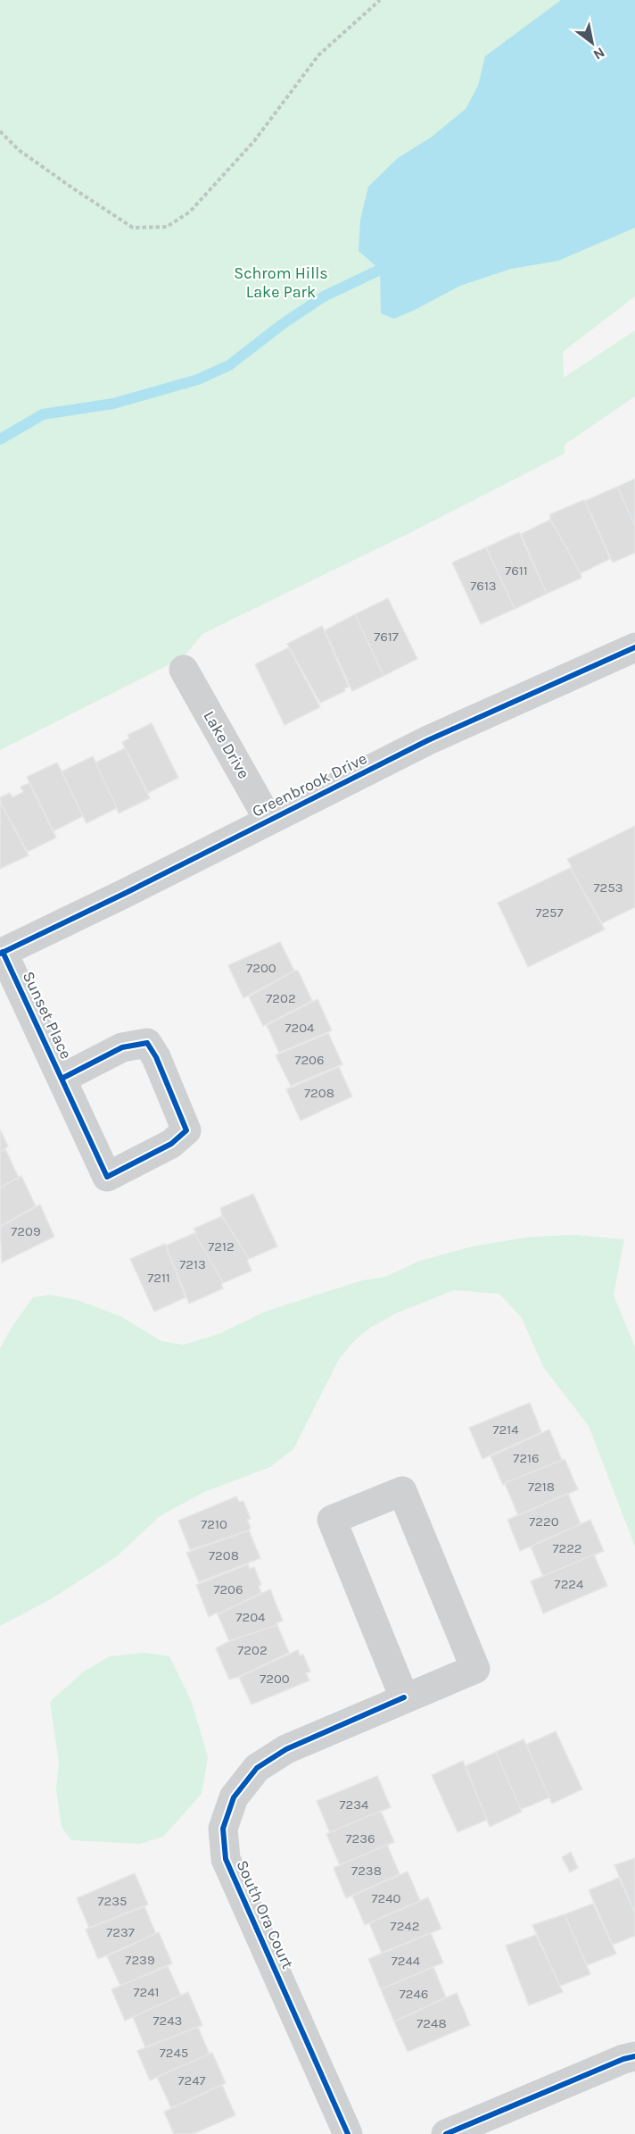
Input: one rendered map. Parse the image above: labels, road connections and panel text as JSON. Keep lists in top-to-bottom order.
{
  "streets": {
    "street": [
      "Lake Drive",
      "Greenbrook Drive",
      "Sunset Place",
      "South Ora Court"
    ]
  },
  "crossings": [
    ["Lake Drive", "Greenbrook Drive"],
    ["Greenbrook Drive", "Sunset Place"]
  ],
  "parks": ["Schrom Hills Lake Park"],
  "house_numbers": [
    "7611",
    "7613",
    "7617",
    "7253",
    "7257",
    "7200",
    "7202",
    "7204",
    "7206",
    "7208",
    "7209",
    "7212",
    "7213",
    "7211",
    "7214",
    "7216",
    "7218",
    "7220",
    "7210",
    "7222",
    "7208",
    "7224",
    "7206",
    "7204",
    "7202",
    "7200",
    "7234",
    "7236",
    "7238",
    "7240",
    "7235",
    "7242",
    "7237",
    "7239",
    "7244",
    "7241",
    "7246",
    "7243",
    "7248",
    "7245",
    "7247"
  ],
  "north": "bottom right"
}
